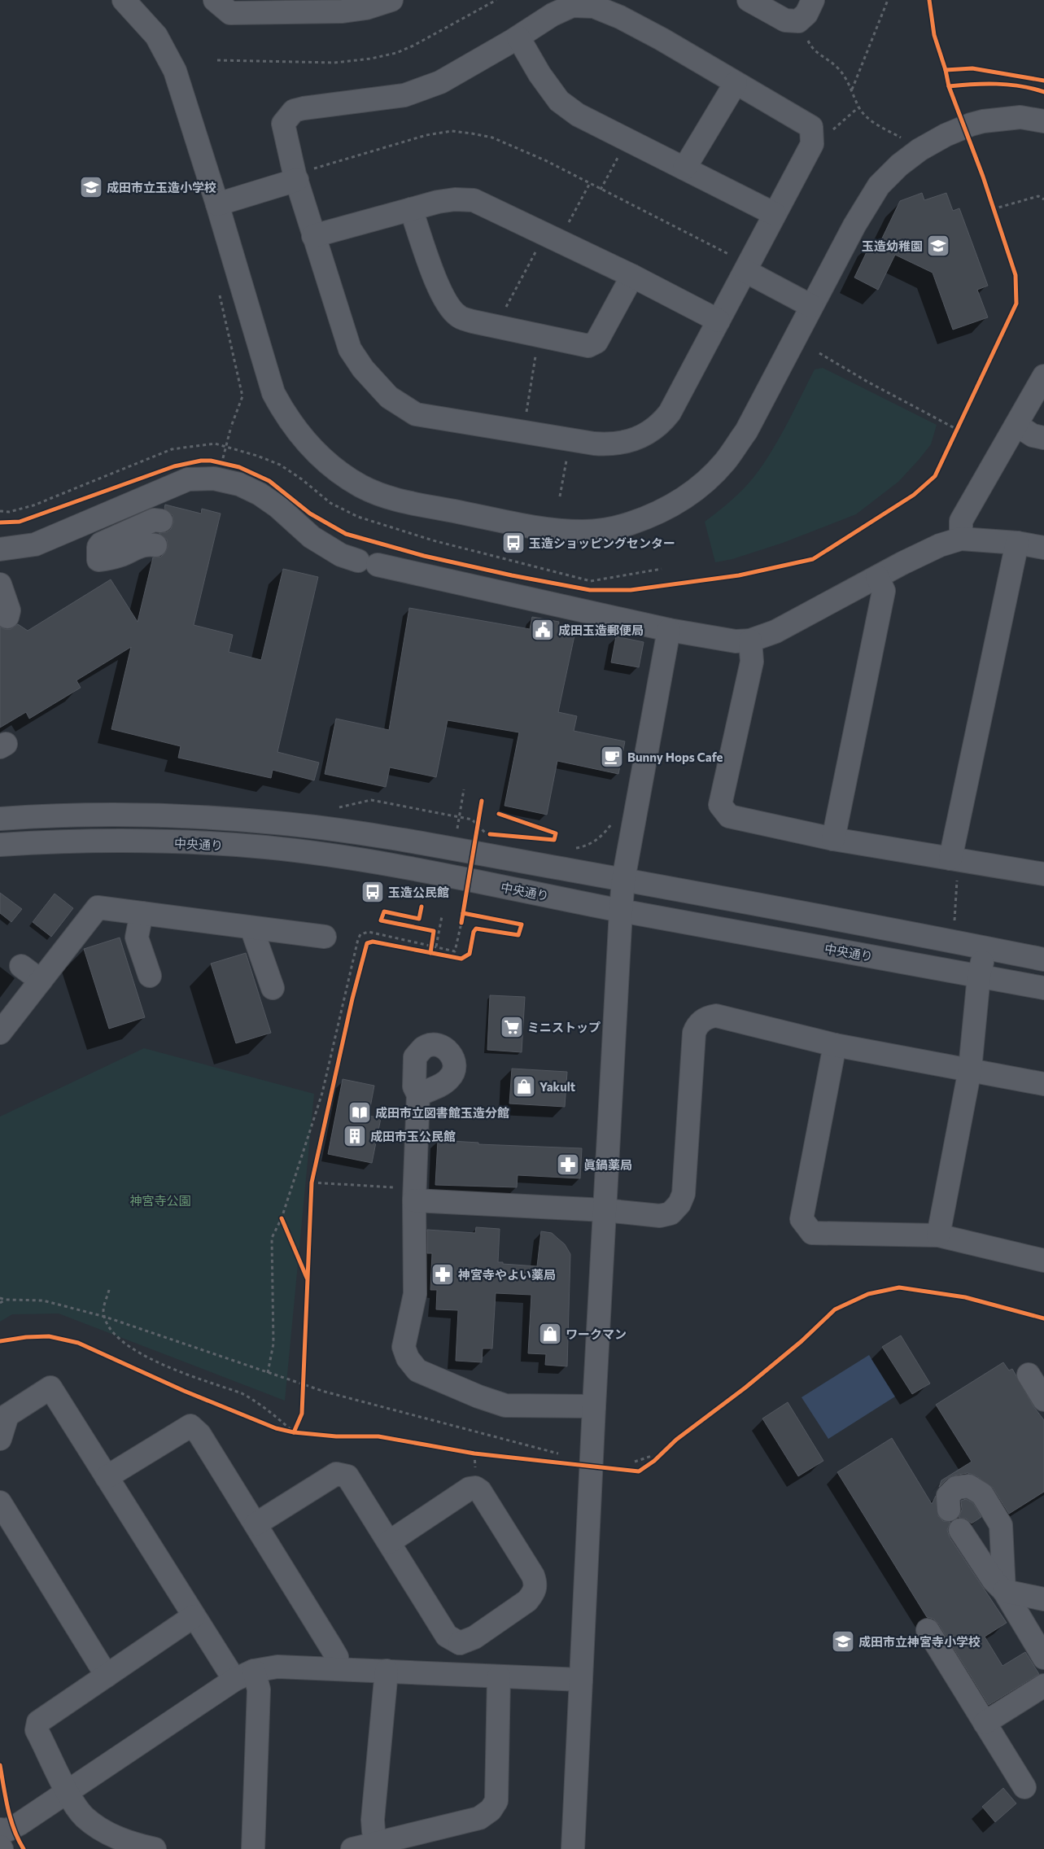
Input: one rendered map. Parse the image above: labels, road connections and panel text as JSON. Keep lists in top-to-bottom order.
{
  "streets": {
    "street": ["中央通り"]
  },
  "parks": ["神宮寺公園"],
  "places": {
    "school or university": ["成田市立玉造小学校", "玉造幼稚園", "成田市立神宮寺小学校"],
    "bus stop": ["玉造ショッピングセンター", "玉造公民館"],
    "public building": ["成田玉造郵便局"],
    "cafe": ["Bunny Hops Cafe"],
    "supermarket": ["ミニストップ"],
    "shop": ["Yakult", "ワークマン"],
    "library": ["成田市立図書館玉造分館"],
    "building": ["成田市玉公民館"],
    "pharmacy": ["眞鍋薬局", "神宮寺やよい薬局"]
  }
}
